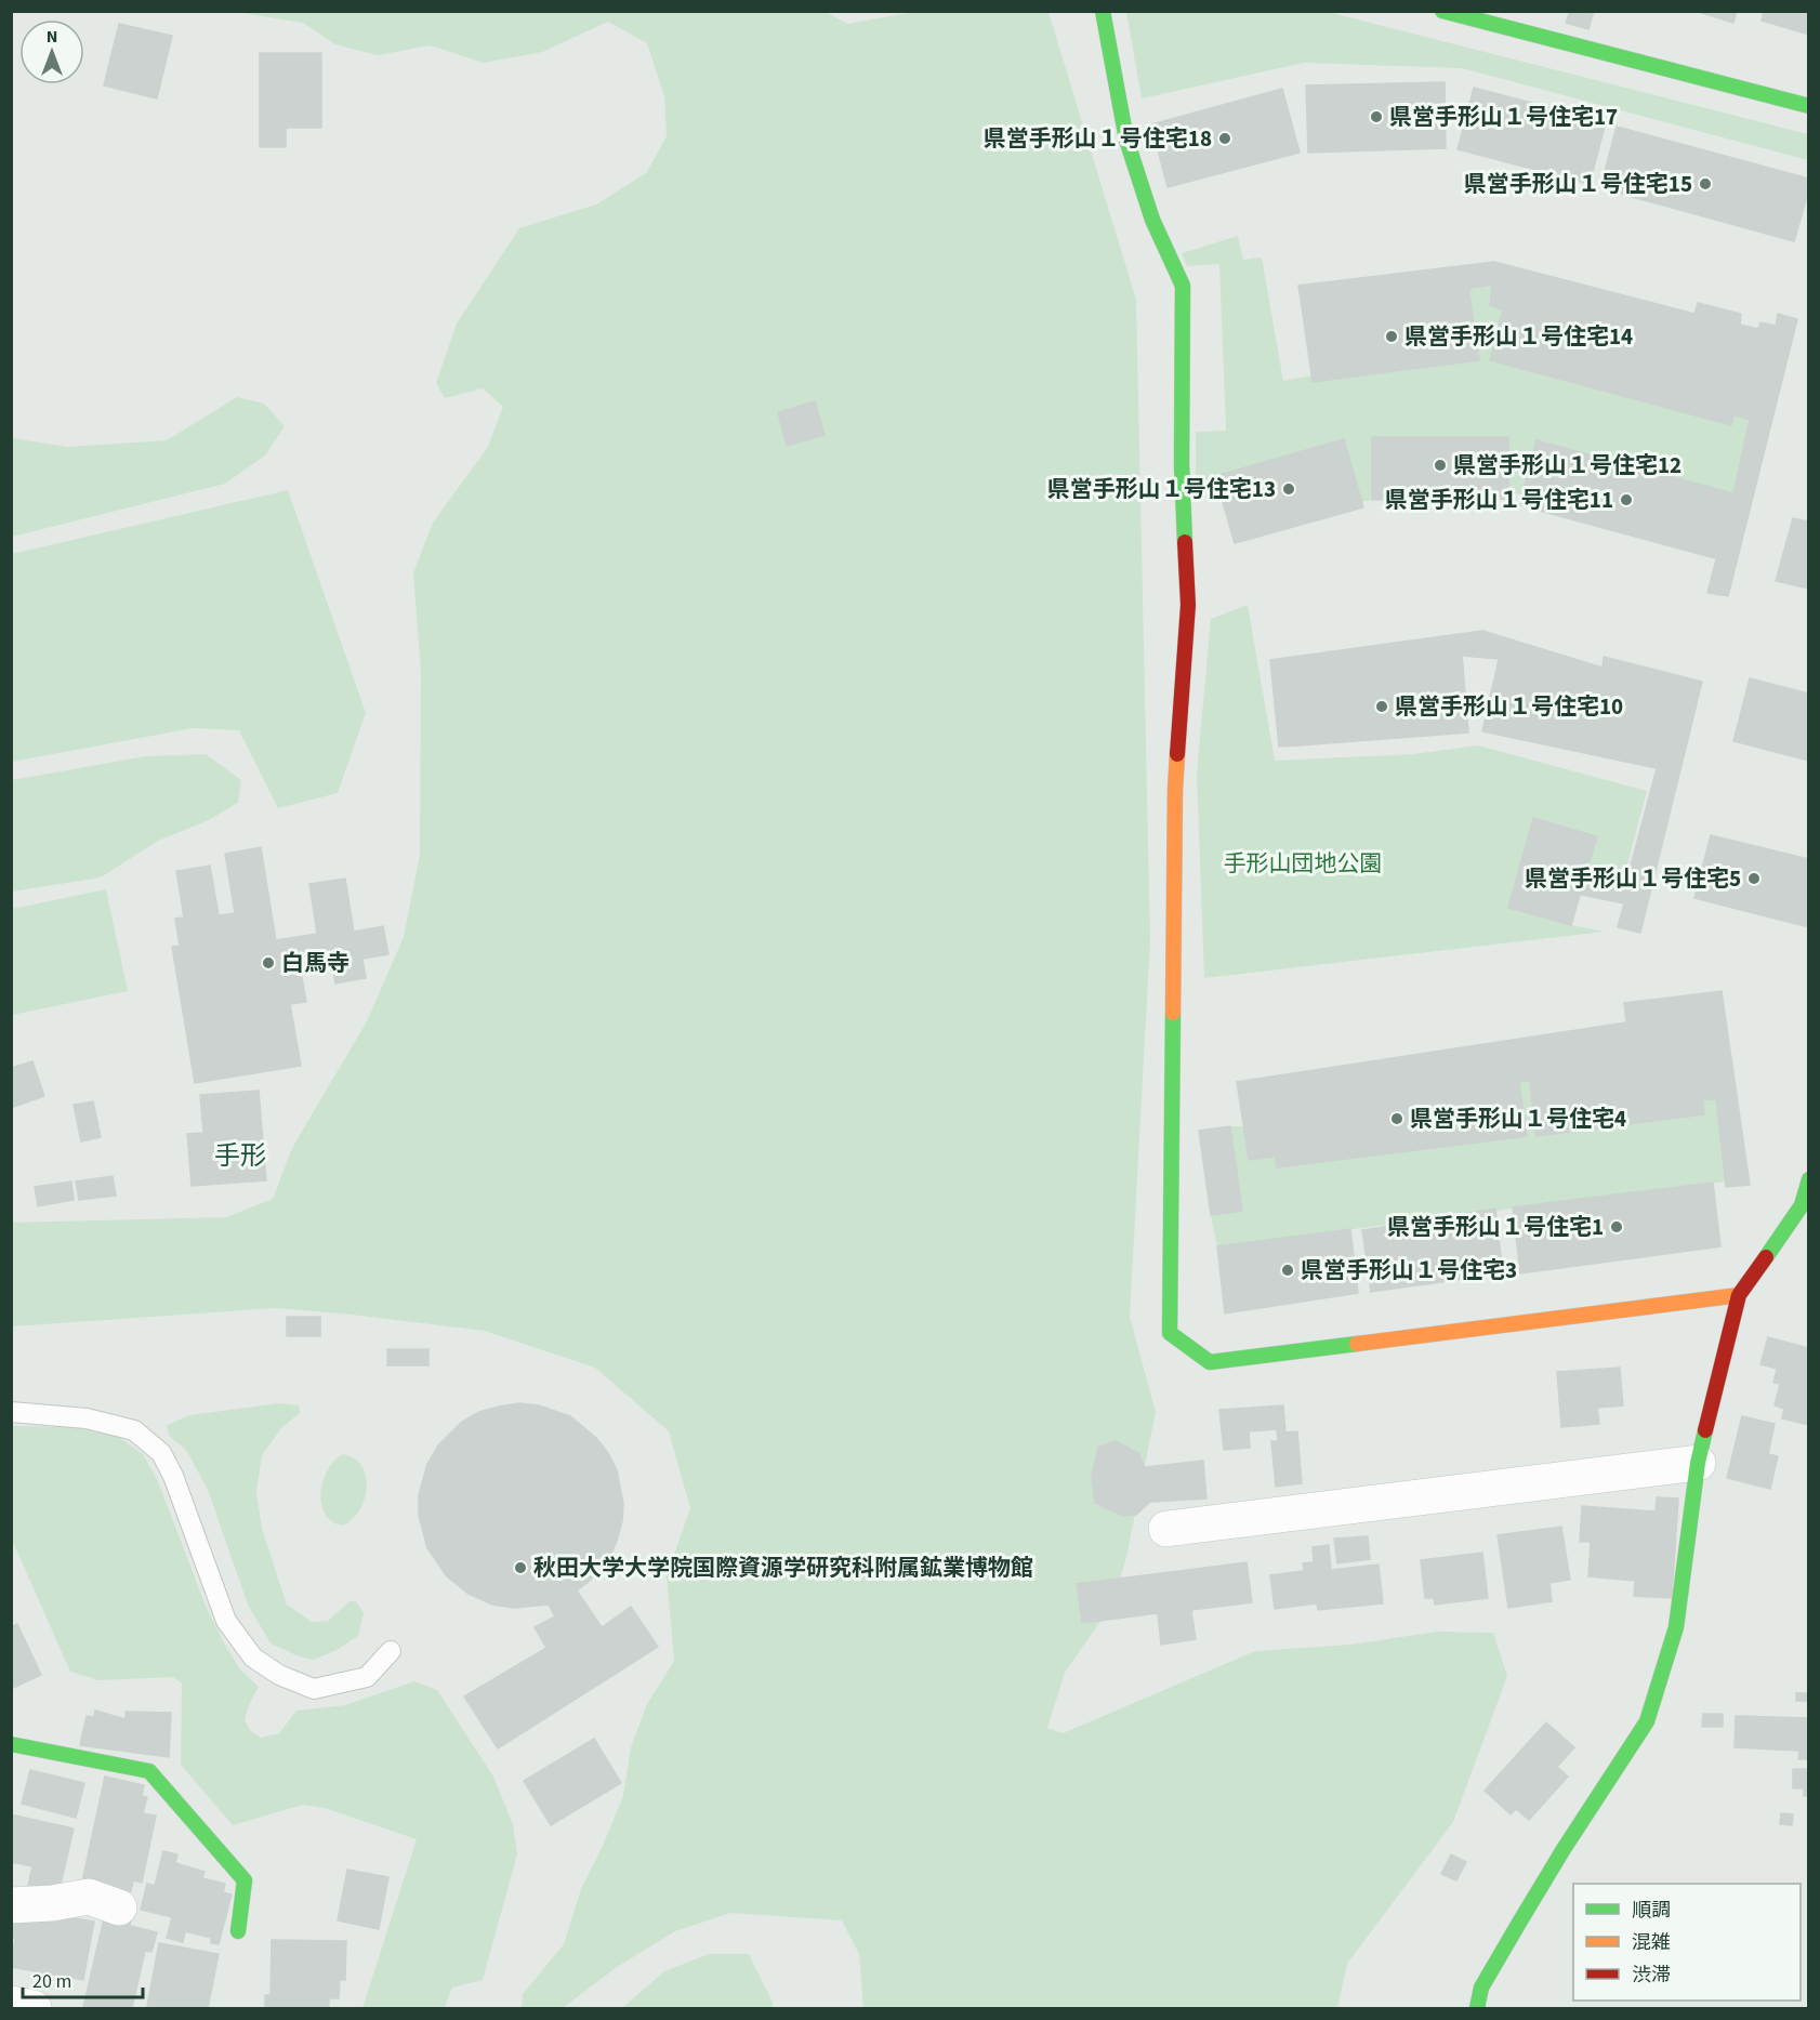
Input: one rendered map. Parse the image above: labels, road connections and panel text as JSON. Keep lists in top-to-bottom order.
{
  "districts": ["手形"],
  "parks": ["手形山団地公園"],
  "places": [
    "県営手形山１号住宅17",
    "県営手形山１号住宅18",
    "県営手形山１号住宅15",
    "県営手形山１号住宅14",
    "県営手形山１号住宅12",
    "県営手形山１号住宅13",
    "県営手形山１号住宅11",
    "県営手形山１号住宅10",
    "県営手形山１号住宅5",
    "白馬寺",
    "県営手形山１号住宅4",
    "県営手形山１号住宅1",
    "県営手形山１号住宅3",
    "秋田大学大学院国際資源学研究科附属鉱業博物館"
  ],
  "legend": ["順調", "混雑", "渋滞"],
  "scale_bar": "20 m",
  "north": "top"
}
